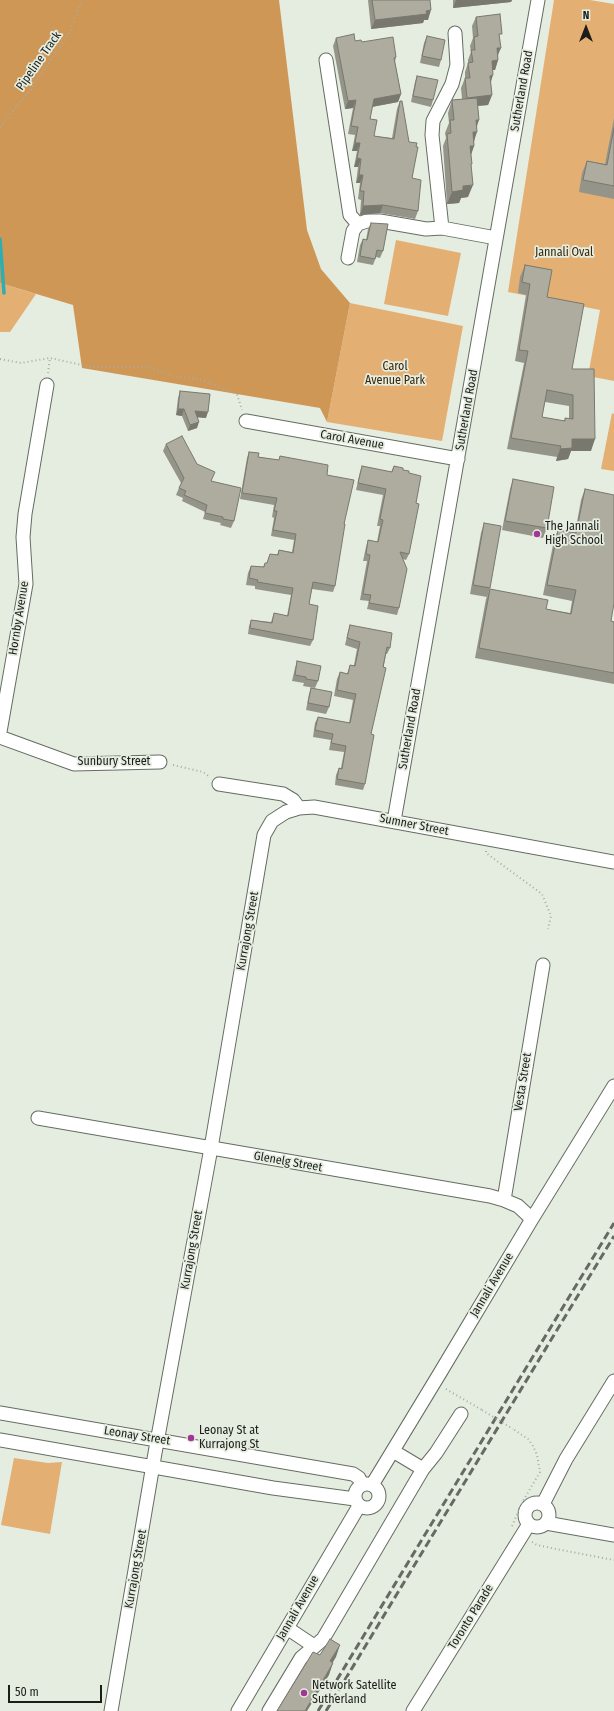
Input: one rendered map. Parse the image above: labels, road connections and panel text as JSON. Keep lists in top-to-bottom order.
{
  "streets": {
    "street": [
      "Sutherland Road",
      "Carol Avenue",
      "Hornby Avenue",
      "Sunbury Street",
      "Sumner Street",
      "Kurrajong Street",
      "Vesta Street",
      "Glenelg Street",
      "Jannali Avenue",
      "Leonay Street",
      "Toronto Parade"
    ],
    "path": ["Pipeline Track"]
  },
  "crossings": [
    ["Sutherland Road", "Carol Avenue"],
    ["Sutherland Road", "Sumner Street"],
    ["Sumner Street", "Kurrajong Street"],
    ["Kurrajong Street", "Glenelg Street"],
    ["Kurrajong Street", "Leonay Street"],
    ["Vesta Street", "Glenelg Street"],
    ["Glenelg Street", "Jannali Avenue"],
    ["Jannali Avenue", "Leonay Street"]
  ],
  "parks": ["Jannali Oval", "Carol Avenue Park"],
  "places": ["The Jannali High School", "Leonay St at Kurrajong St", "Network Satellite Sutherland"],
  "scale_bar": "50 m",
  "north": "top"
}
